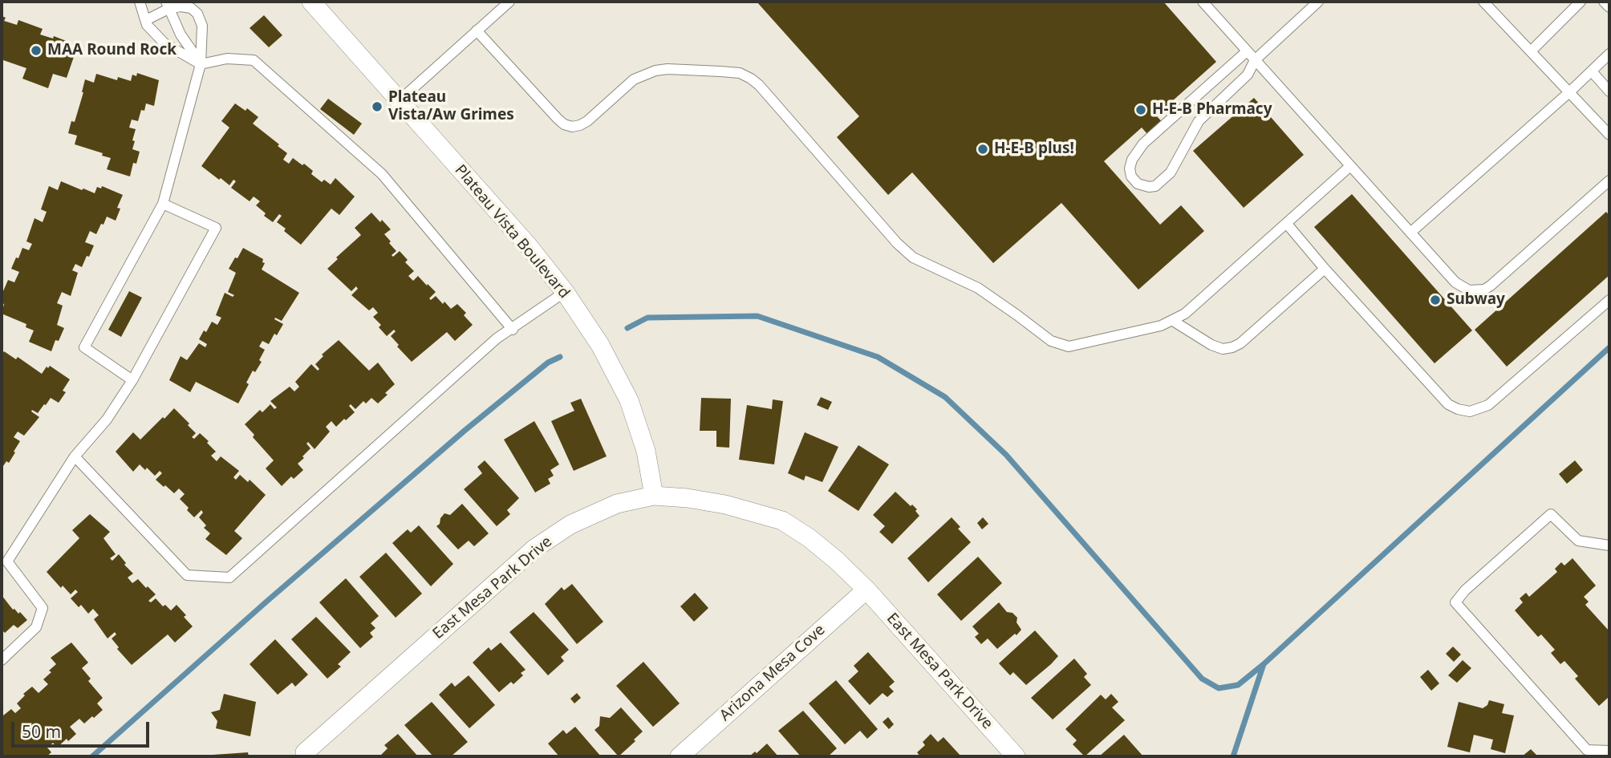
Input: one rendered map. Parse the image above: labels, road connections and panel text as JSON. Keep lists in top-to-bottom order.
{
  "streets": {
    "street": ["Plateau Vista Boulevard", "East Mesa Park Drive", "Arizona Mesa Cove"]
  },
  "crossings": [
    ["Plateau Vista Boulevard", "East Mesa Park Drive"],
    ["East Mesa Park Drive", "Arizona Mesa Cove"]
  ],
  "places": [
    "MAA Round Rock",
    "Plateau Vista/Aw Grimes",
    "H-E-B Pharmacy",
    "H-E-B plus!",
    "Subway"
  ],
  "scale_bar": "50 m"
}
